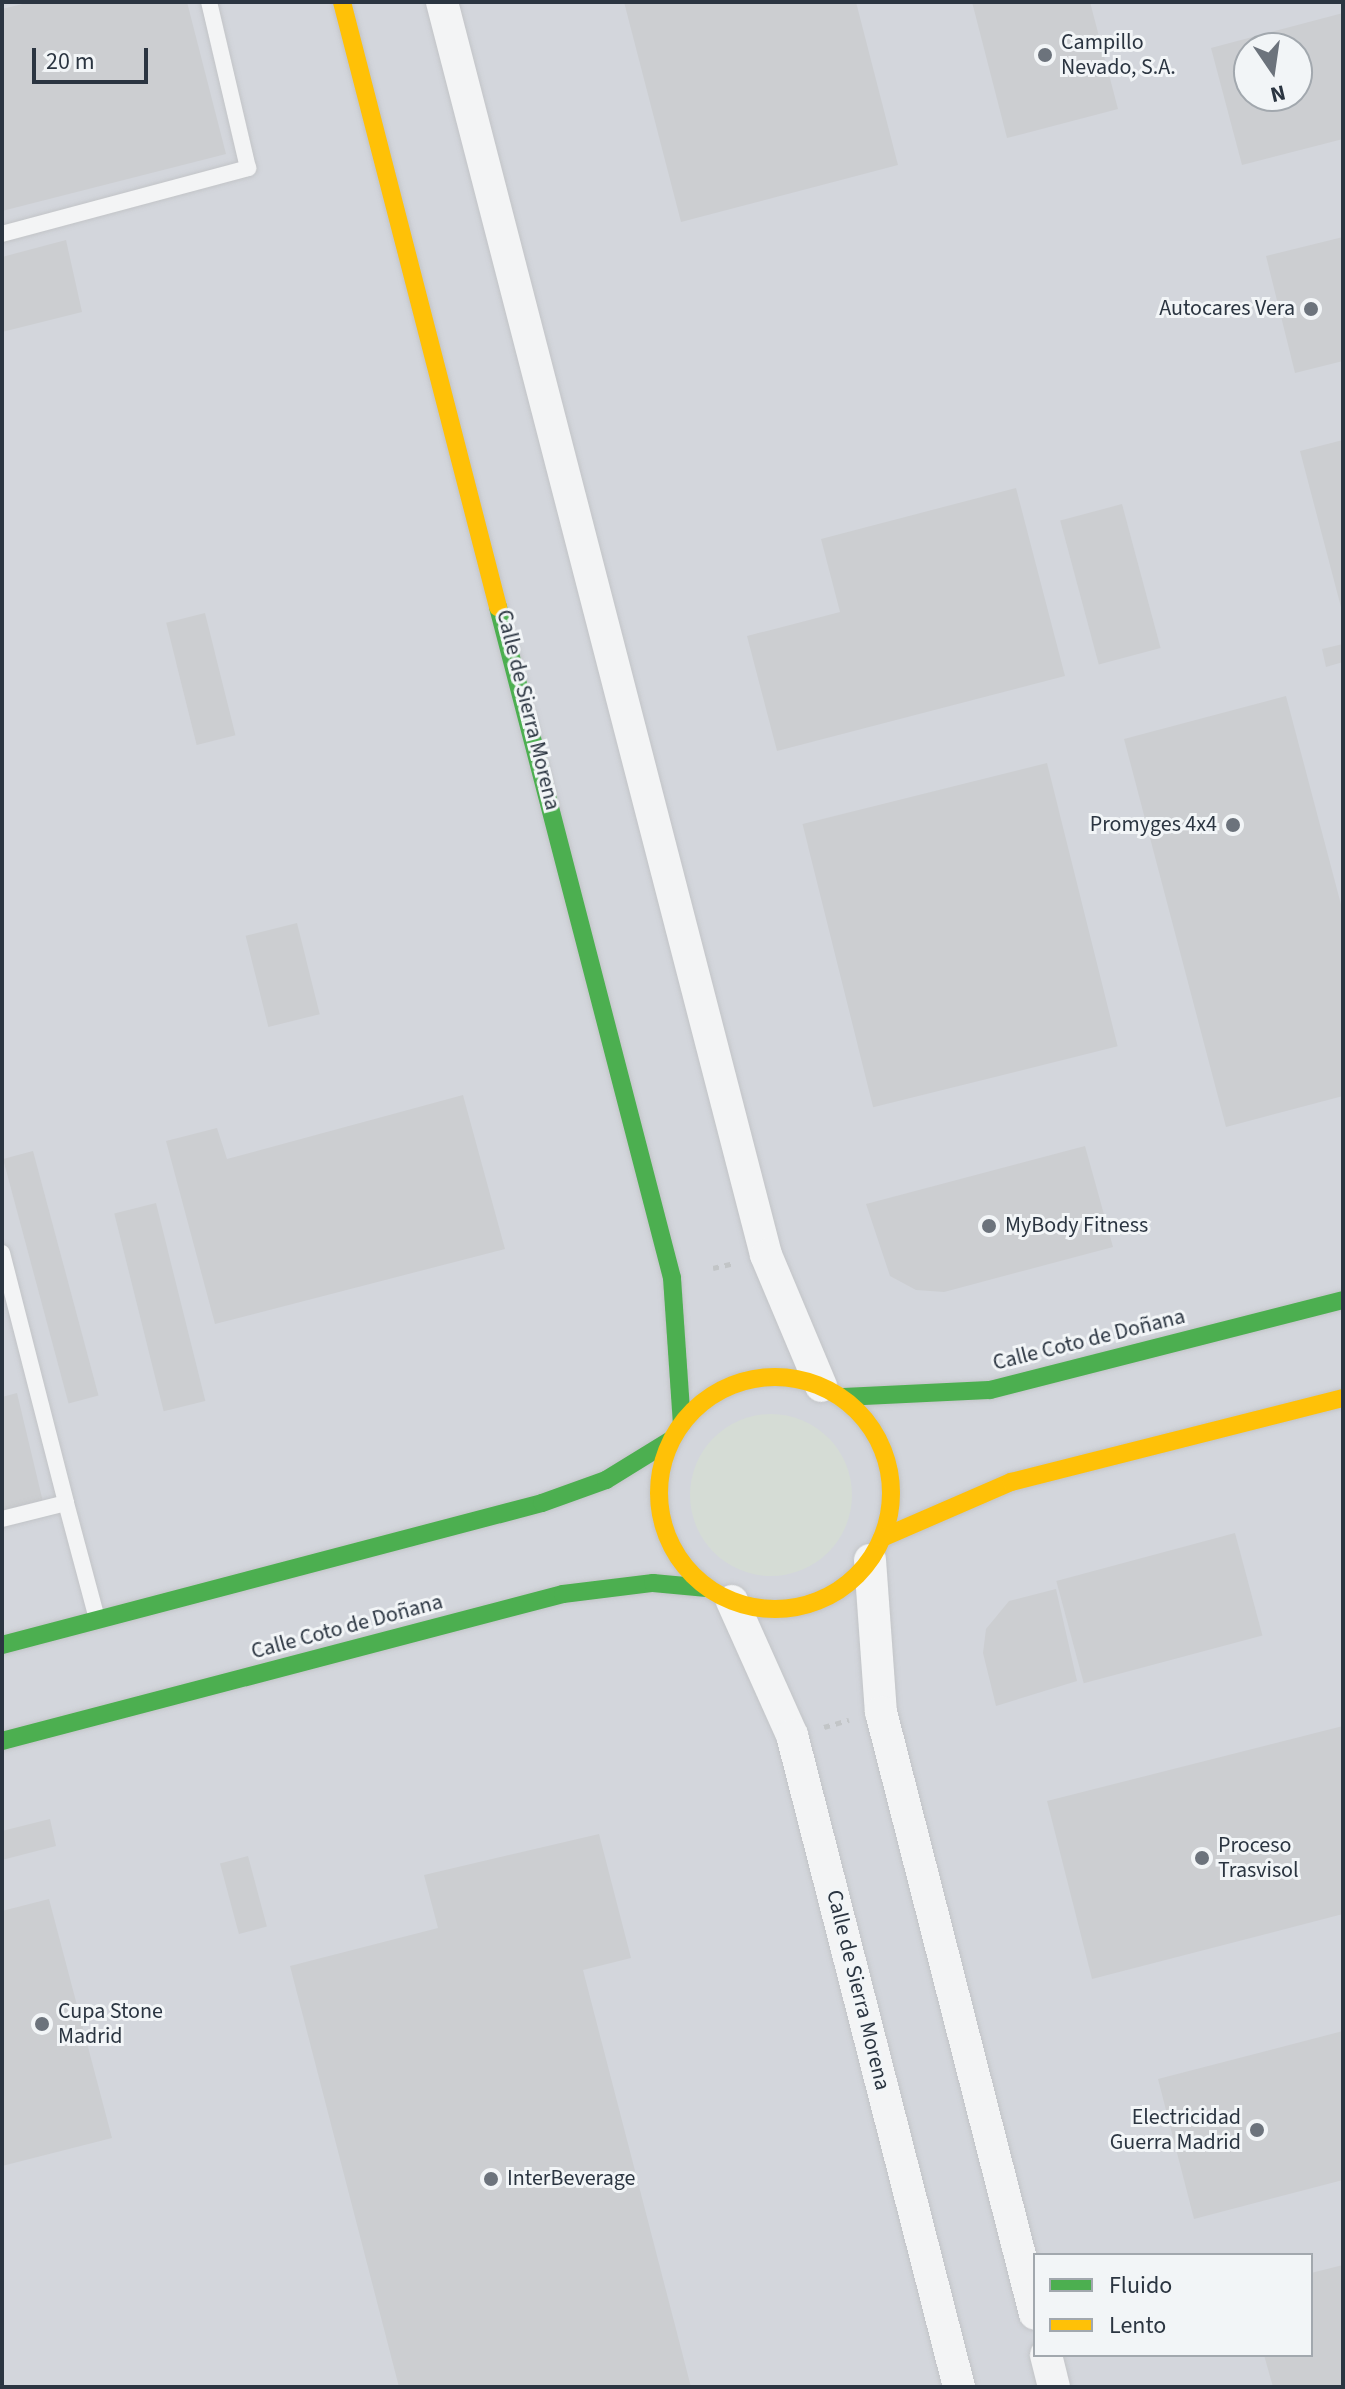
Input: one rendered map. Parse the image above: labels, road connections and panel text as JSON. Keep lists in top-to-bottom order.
{
  "streets": {
    "street": ["Calle de Sierra Morena", "Calle Coto de Doñana"]
  },
  "crossings": [
    ["Calle de Sierra Morena", "Calle Coto de Doñana"]
  ],
  "places": [
    "Campillo Nevado, S.A.",
    "Autocares Vera",
    "Promyges 4x4",
    "MyBody Fitness",
    "Proceso Trasvisol",
    "Cupa Stone Madrid",
    "Electricidad Guerra Madrid",
    "InterBeverage"
  ],
  "legend": ["Fluido", "Lento"],
  "scale_bar": "20 m",
  "north": "bottom"
}
